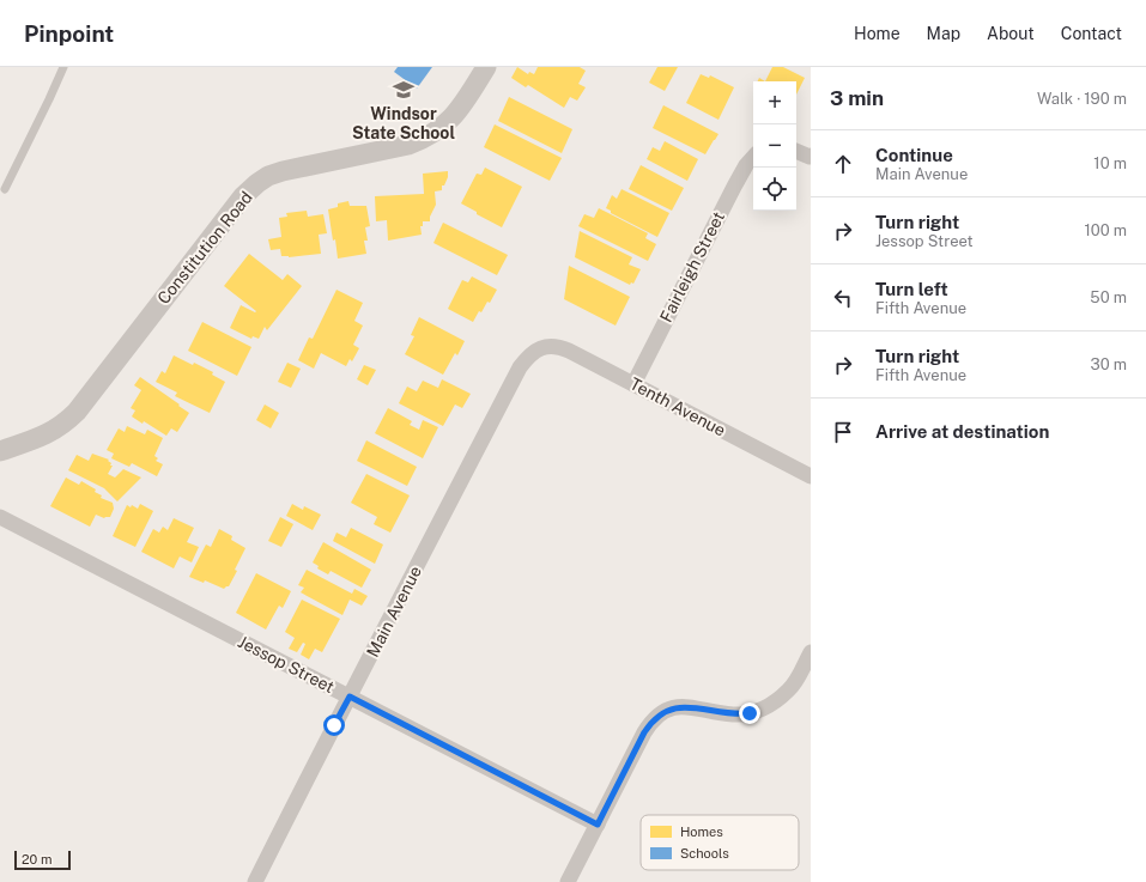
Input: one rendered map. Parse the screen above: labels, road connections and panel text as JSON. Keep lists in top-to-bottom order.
{
  "streets": {
    "street": [
      "Constitution Road",
      "Fairleigh Street",
      "Tenth Avenue",
      "Main Avenue",
      "Jessop Street"
    ]
  },
  "crossings": [
    ["Fairleigh Street", "Tenth Avenue"],
    ["Tenth Avenue", "Main Avenue"],
    ["Main Avenue", "Jessop Street"]
  ],
  "places": {
    "school or university": ["Windsor State School"]
  },
  "legend": ["Homes", "Schools"],
  "scale_bar": "20 m",
  "page": {
    "header": "Pinpoint",
    "nav": [
      "Home",
      "Map",
      "About",
      "Contact"
    ],
    "heading": ["3 min", "Walk · 190 m"],
    "map_buttons": ["+", "−"],
    "list": [
      ["Continue", "Main Avenue", "10 m"],
      ["Turn right", "Jessop Street", "100 m"],
      ["Turn left", "Fifth Avenue", "50 m"],
      ["Turn right", "Fifth Avenue", "30 m"],
      "Arrive at destination"
    ],
    "scale": "20 m"
  }
}
